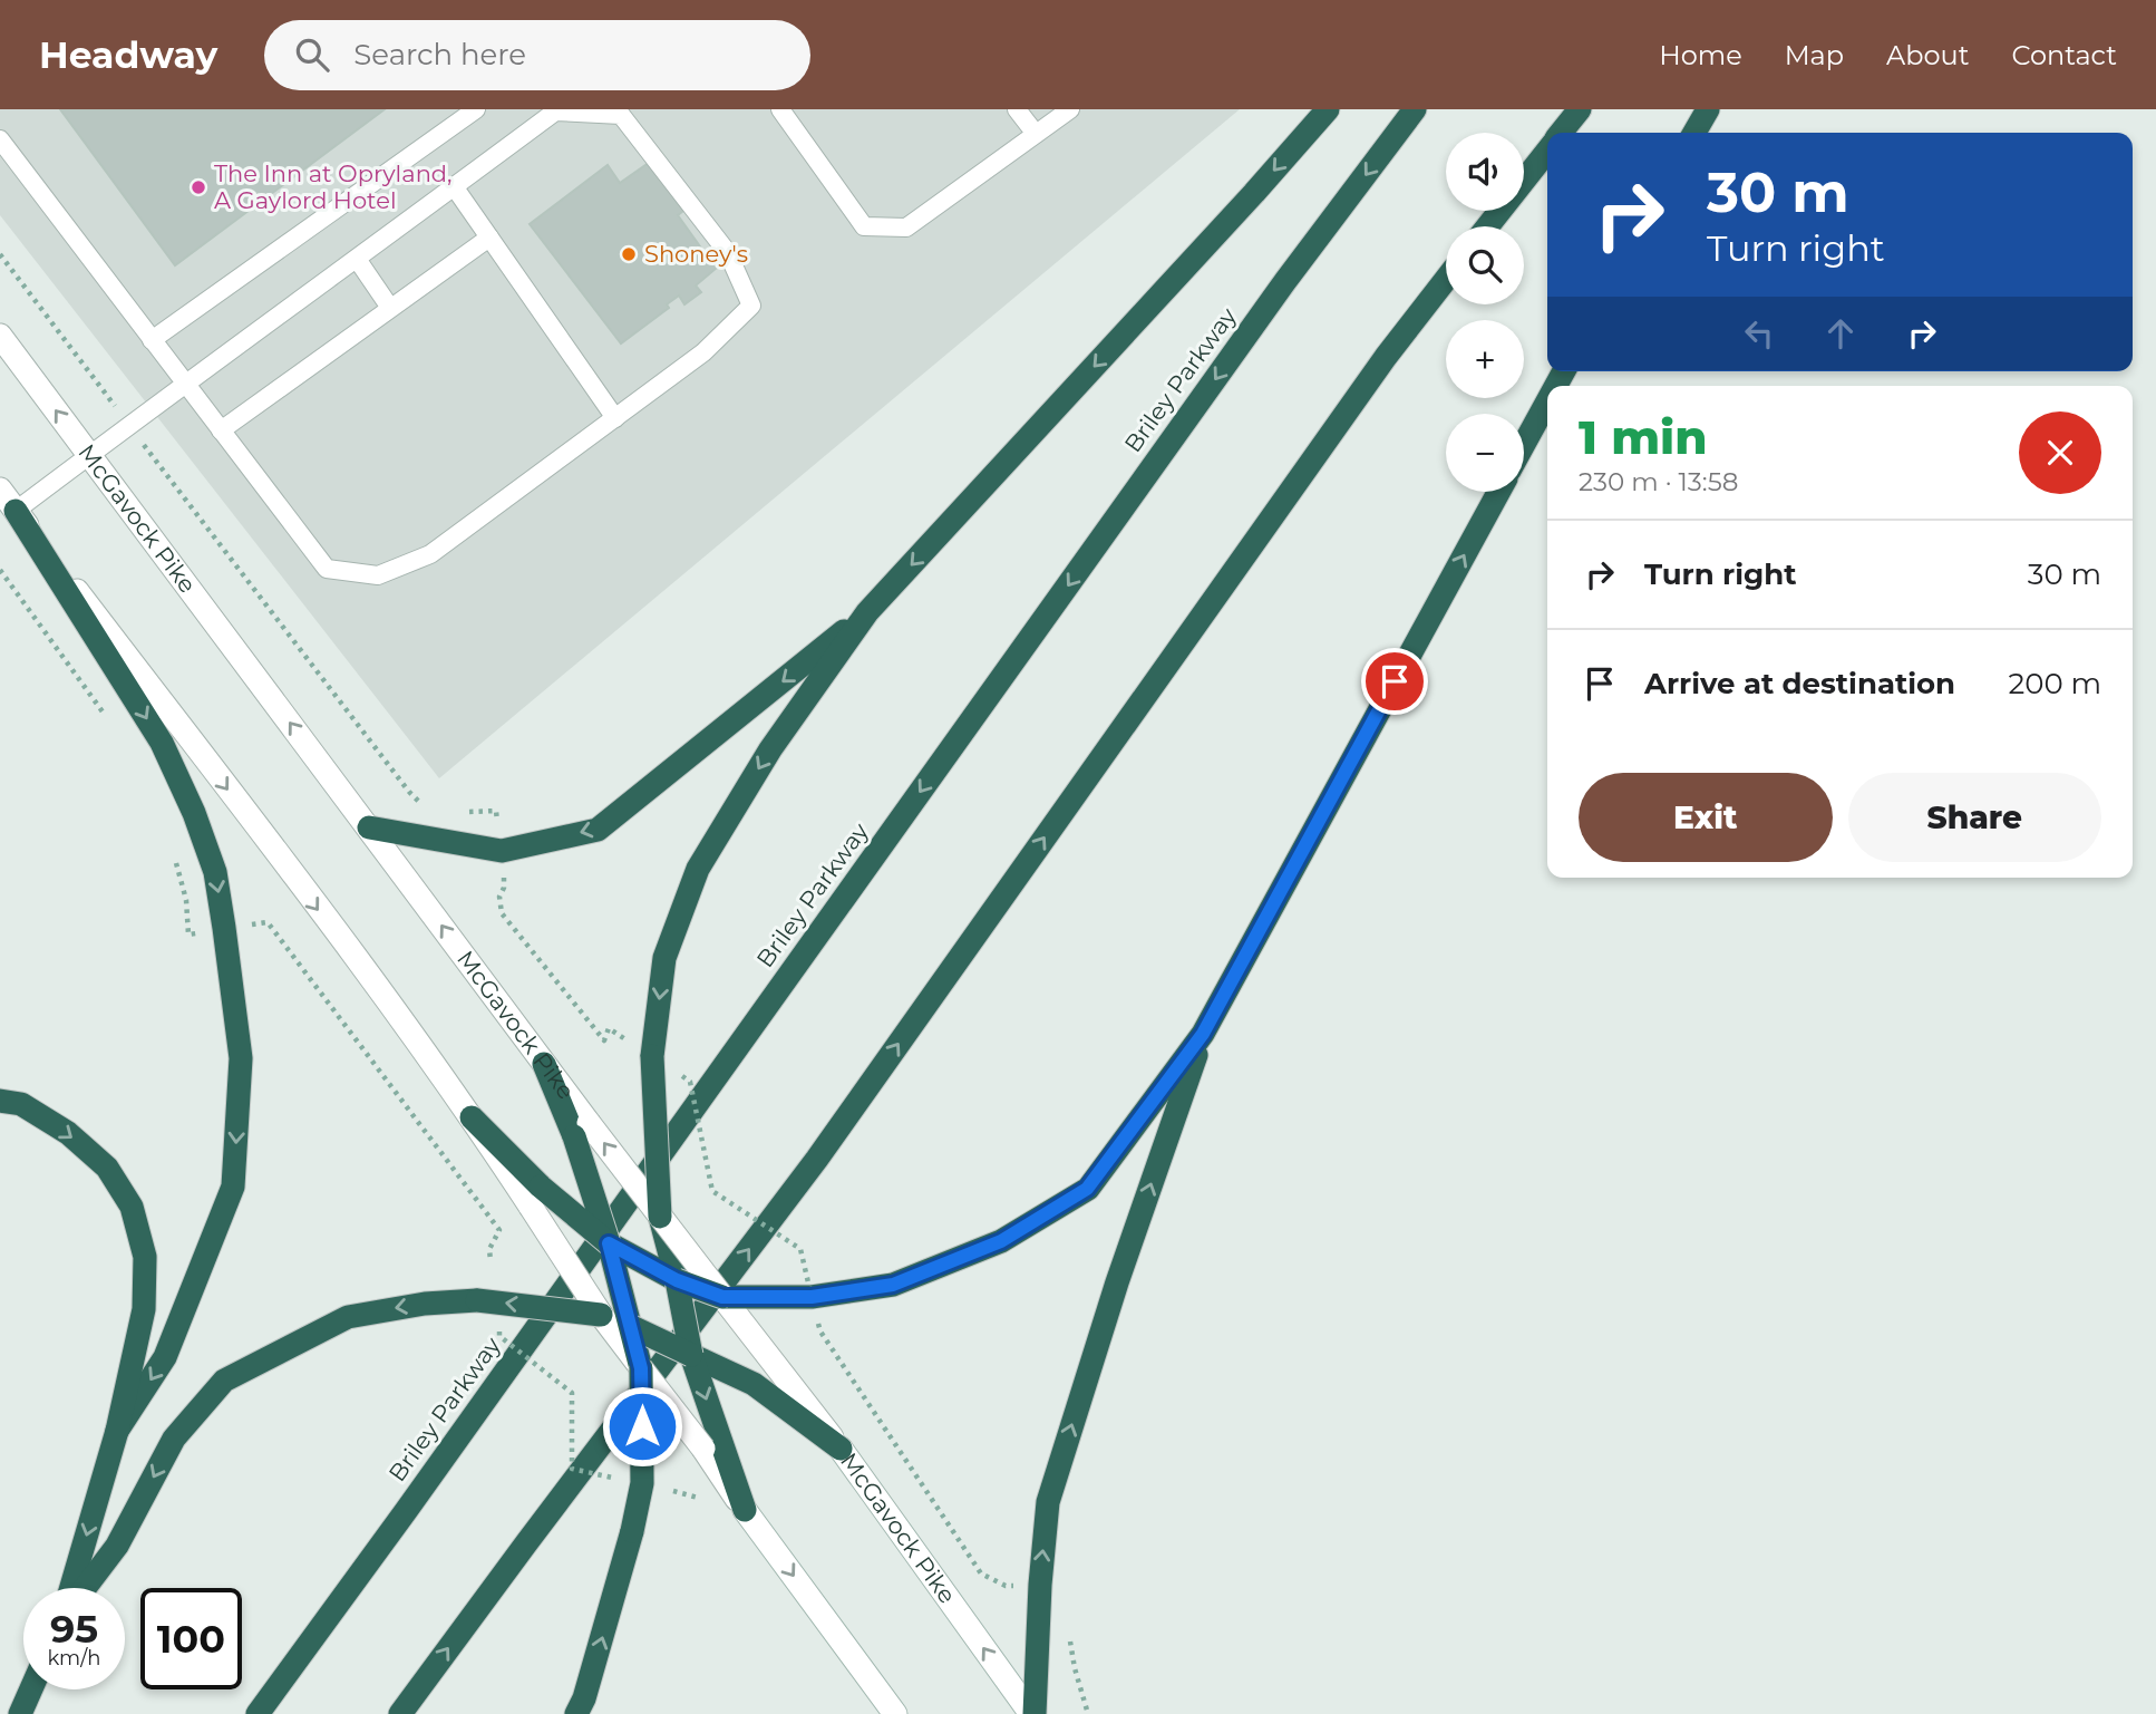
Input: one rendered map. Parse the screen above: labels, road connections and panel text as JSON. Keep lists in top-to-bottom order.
{
  "streets": {
    "highway": ["Briley Parkway"],
    "street": ["McGavock Pike"]
  },
  "places": ["The Inn at Opryland, A Gaylord Hotel", "Shoney's"],
  "page": {
    "header": "Headway",
    "search": "Search here",
    "nav": [
      "Home",
      "Map",
      "About",
      "Contact"
    ],
    "map_buttons": ["+", "−"],
    "turn": ["30 m", "Turn right"],
    "heading": ["1 min", "230 m · 13:58"],
    "list": [
      {
        "name": "Turn right",
        "value": "30 m"
      },
      {
        "name": "Arrive at destination",
        "value": "200 m"
      }
    ],
    "buttons": ["Exit", "Share"],
    "speed": "95 km/h",
    "limit": "100"
  }
}
